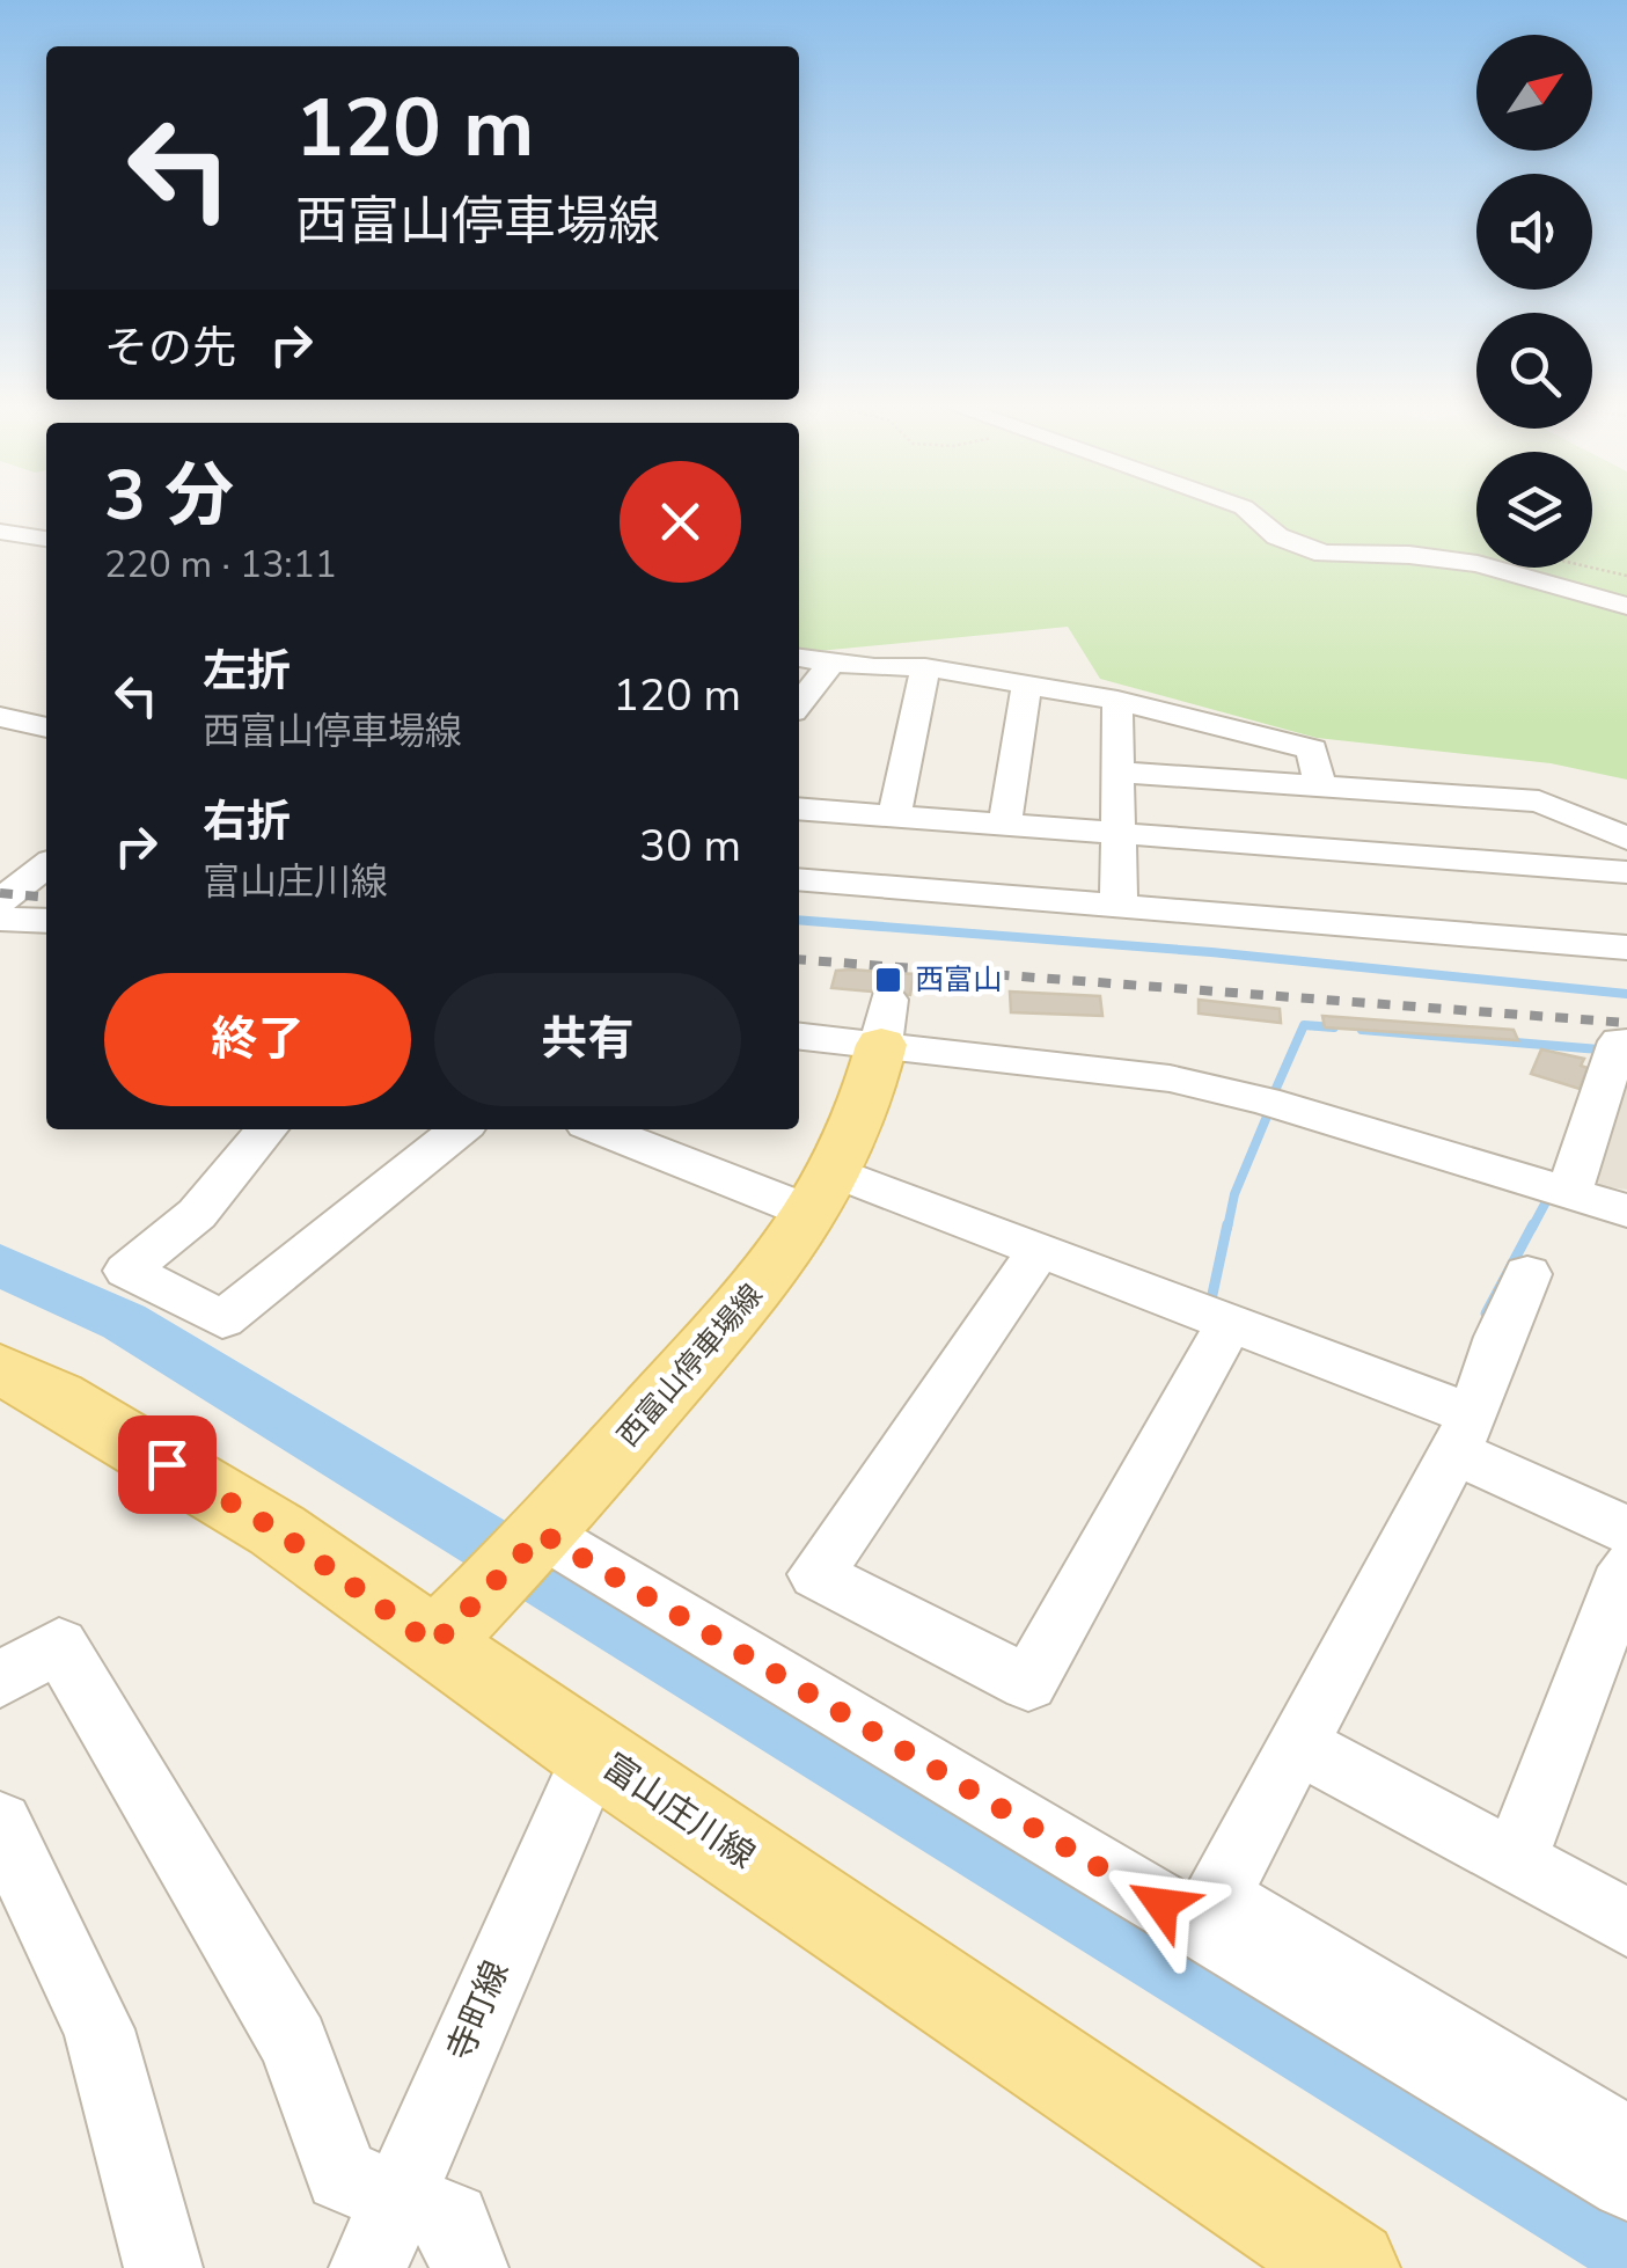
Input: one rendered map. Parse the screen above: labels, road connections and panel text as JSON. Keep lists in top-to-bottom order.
{
  "streets": {
    "main road": ["西富山停車場線", "富山庄川線"],
    "street": ["寺町線"]
  },
  "crossings": [
    ["西富山停車場線", "富山庄川線"],
    ["富山庄川線", "寺町線"]
  ],
  "places": {
    "transit": ["西富山"]
  },
  "north": "top right",
  "page": {
    "turn": ["120 m", "西富山停車場線"],
    "then": "その先",
    "heading": ["3 分", "220 m · 13:11"],
    "list": [
      {
        "name": "左折",
        "note": "西富山停車場線",
        "value": "120 m"
      },
      {
        "name": "右折",
        "note": "富山庄川線",
        "value": "30 m"
      }
    ],
    "buttons": ["終了", "共有"]
  }
}
